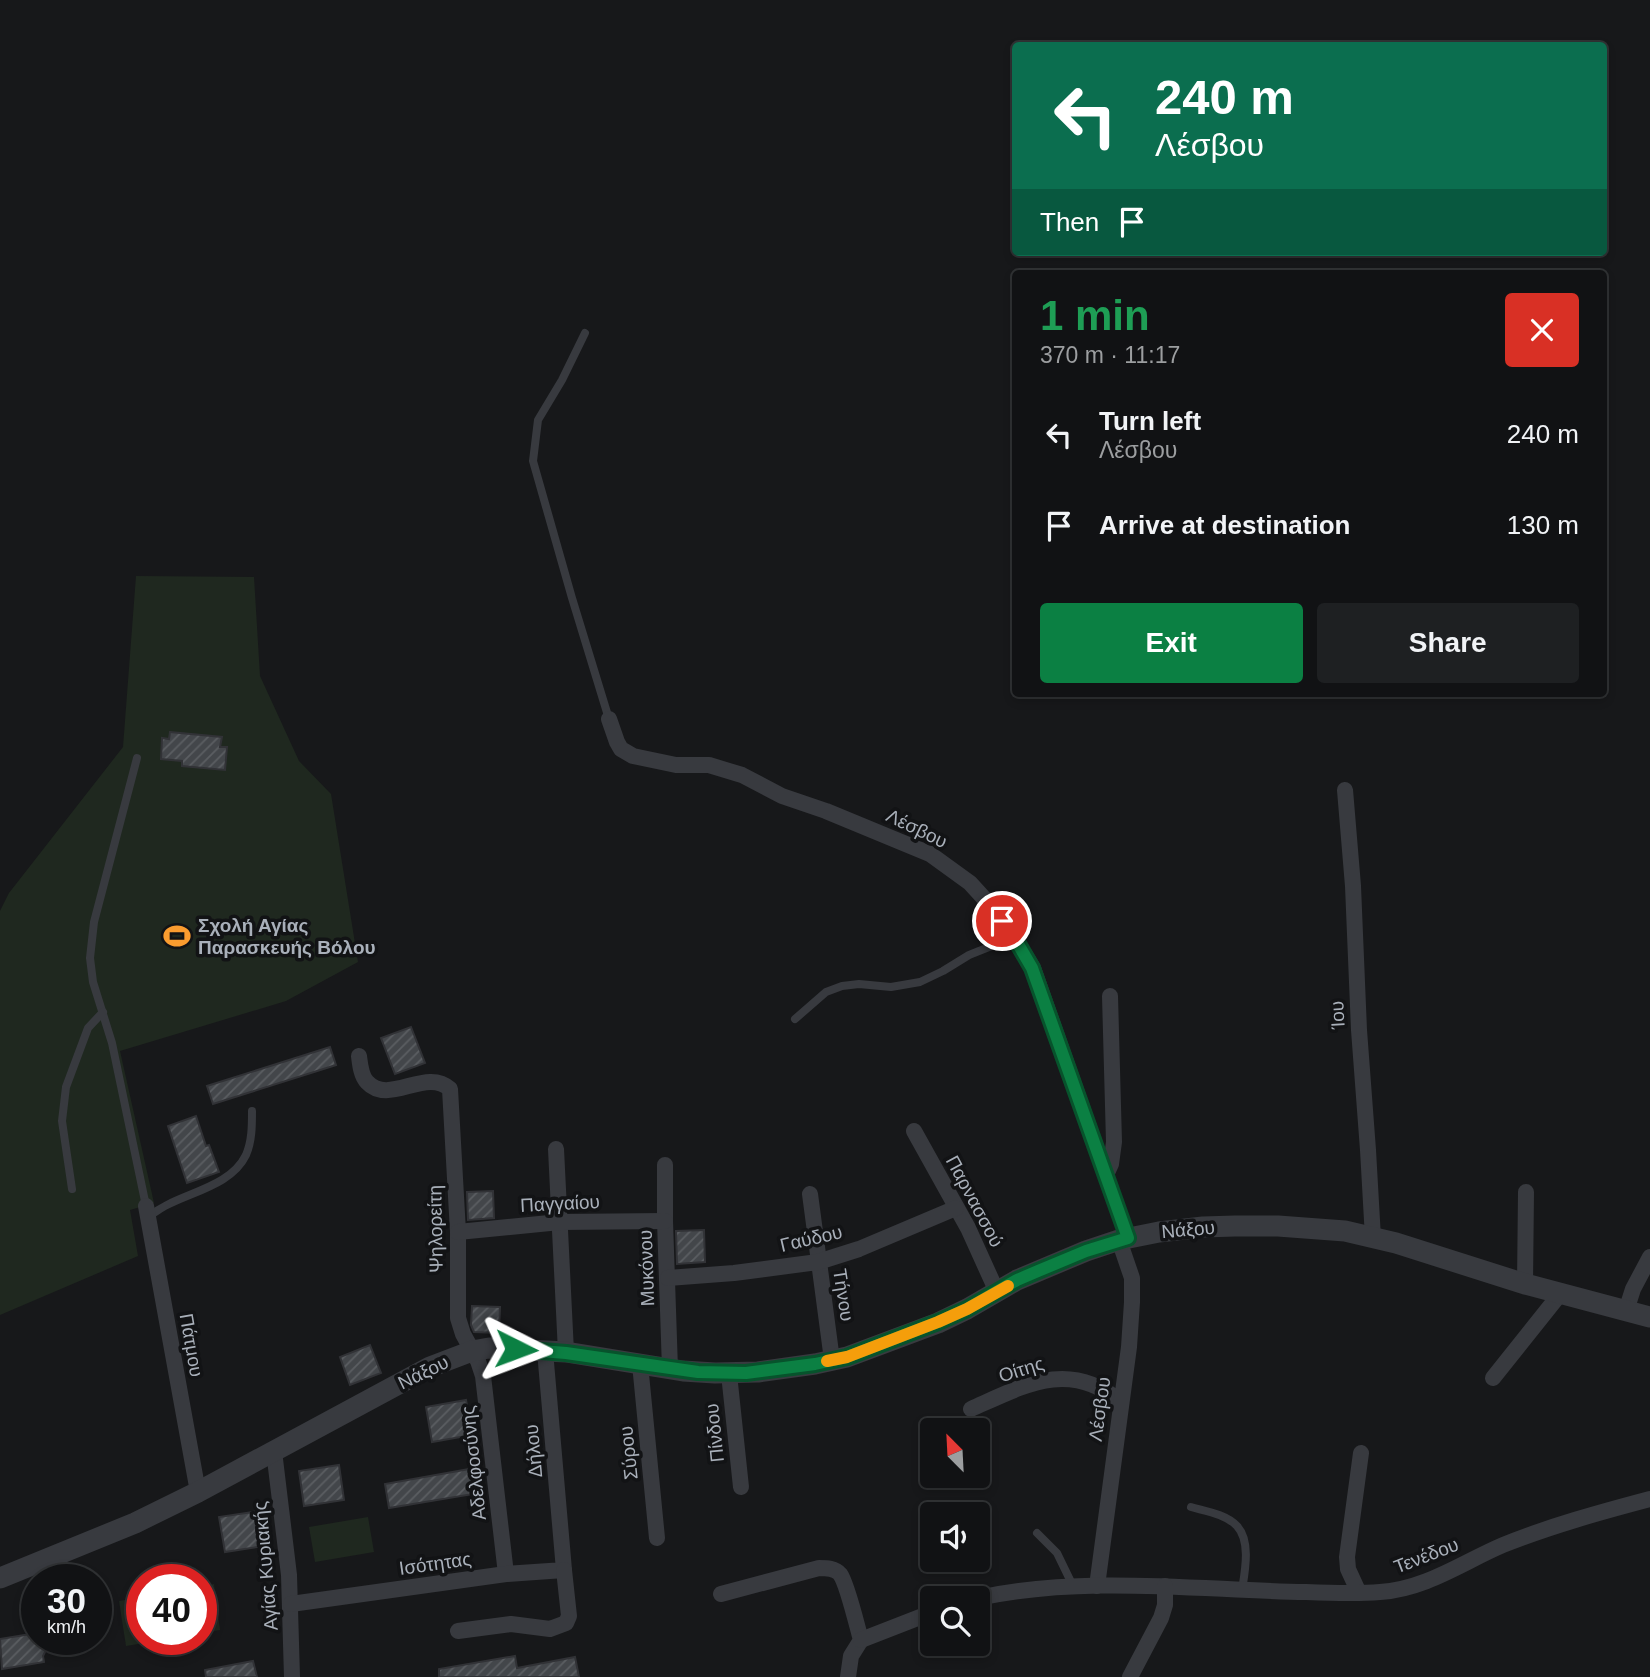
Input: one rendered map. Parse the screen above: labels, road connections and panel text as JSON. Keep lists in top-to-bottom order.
{
  "streets": {
    "street": [
      "Λέσβου",
      "Ίου",
      "Παρνασσού",
      "Παγγαίου",
      "Ψηλορείτη",
      "Νάξου",
      "Γαύδου",
      "Μυκόνου",
      "Τήνου",
      "Πάτμου",
      "Οίτης",
      "Πίνδου",
      "Δήλου",
      "Σύρου",
      "Αδελφοσύνης",
      "Τενέδου",
      "Ισότητας",
      "Αγίας Κυριακής"
    ]
  },
  "crossings": [
    ["Λέσβου", "Νάξου"],
    ["Λέσβου", "Οίτης"],
    ["Λέσβου", "Τενέδου"],
    ["Ίου", "Νάξου"],
    ["Παρνασσού", "Νάξου"],
    ["Παρνασσού", "Γαύδου"],
    ["Παγγαίου", "Ψηλορείτη"],
    ["Παγγαίου", "Μυκόνου"],
    ["Παγγαίου", "Δήλου"],
    ["Ψηλορείτη", "Νάξου"],
    ["Ψηλορείτη", "Αδελφοσύνης"],
    ["Νάξου", "Μυκόνου"],
    ["Νάξου", "Τήνου"],
    ["Νάξου", "Πάτμου"],
    ["Νάξου", "Πίνδου"],
    ["Νάξου", "Δήλου"],
    ["Νάξου", "Σύρου"],
    ["Νάξου", "Αδελφοσύνης"],
    ["Νάξου", "Αγίας Κυριακής"],
    ["Γαύδου", "Μυκόνου"],
    ["Γαύδου", "Τήνου"],
    ["Δήλου", "Ισότητας"],
    ["Αδελφοσύνης", "Ισότητας"],
    ["Ισότητας", "Αγίας Κυριακής"]
  ],
  "places": {
    "sports": ["Σχολή Αγίας Παρασκευής Βόλου"]
  },
  "north": "top left",
  "page": {
    "turn": ["240 m", "Λέσβου"],
    "then": "Then",
    "heading": ["1 min", "370 m · 11:17"],
    "list": [
      {
        "name": "Turn left",
        "note": "Λέσβου",
        "value": "240 m"
      },
      {
        "name": "Arrive at destination",
        "value": "130 m"
      }
    ],
    "buttons": ["Exit", "Share"],
    "speed": "30 km/h",
    "limit": "40"
  }
}
